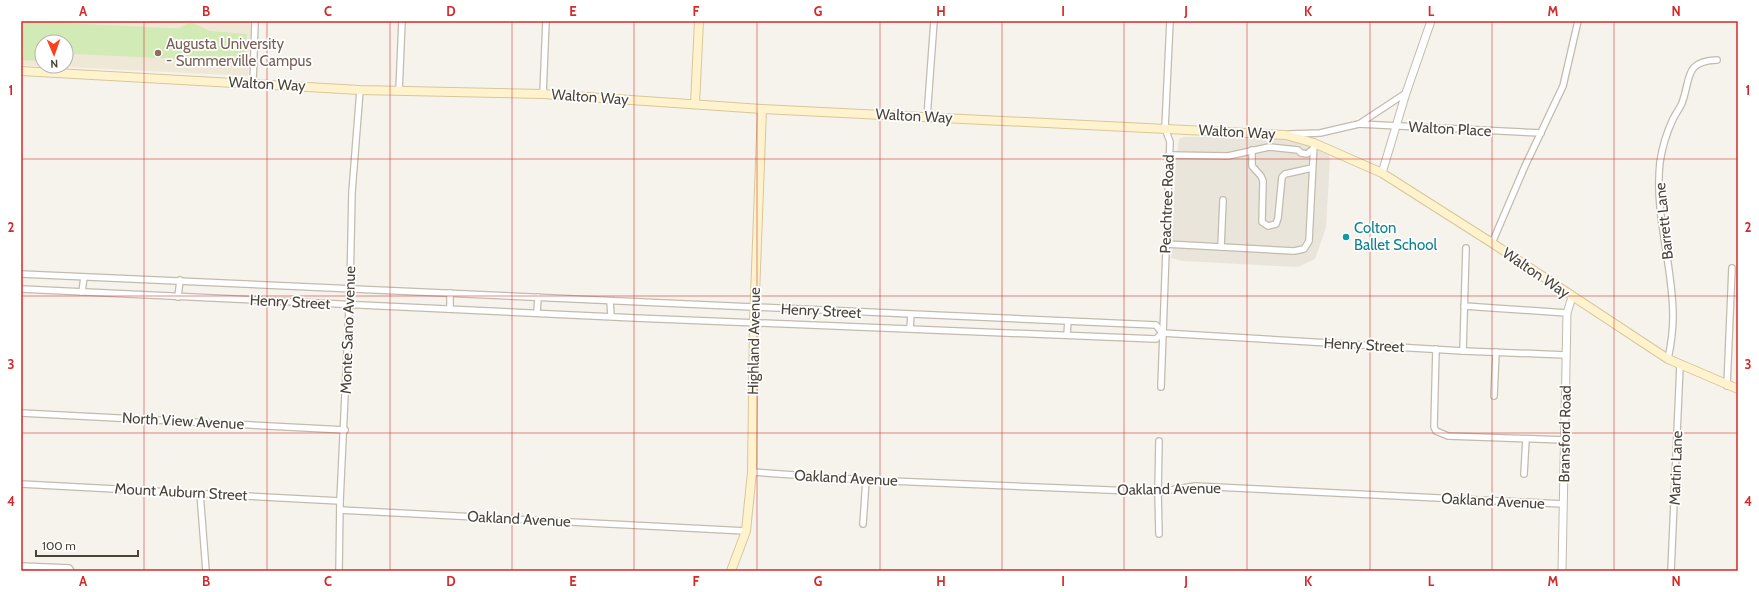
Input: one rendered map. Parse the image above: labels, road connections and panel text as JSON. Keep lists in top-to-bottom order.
{
  "streets": {
    "main road": ["Walton Way", "Highland Avenue"],
    "street": [
      "Walton Place",
      "Peachtree Road",
      "Barrett Lane",
      "Henry Street",
      "Monte Sano Avenue",
      "North View Avenue",
      "Bransford Road",
      "Martin Lane",
      "Oakland Avenue",
      "Mount Auburn Street"
    ]
  },
  "crossings": [
    ["Walton Way", "Peachtree Road"],
    ["Walton Way", "Barrett Lane"],
    ["Walton Way", "Monte Sano Avenue"],
    ["Walton Way", "Highland Avenue"],
    ["Walton Way", "Bransford Road"],
    ["Walton Way", "Martin Lane"],
    ["Peachtree Road", "Henry Street"],
    ["Henry Street", "Monte Sano Avenue"],
    ["Henry Street", "Highland Avenue"],
    ["Henry Street", "Bransford Road"],
    ["Monte Sano Avenue", "North View Avenue"],
    ["Monte Sano Avenue", "Oakland Avenue"],
    ["Monte Sano Avenue", "Mount Auburn Street"],
    ["Highland Avenue", "Oakland Avenue"],
    ["Bransford Road", "Oakland Avenue"]
  ],
  "places": ["Augusta University - Summerville Campus", "Colton Ballet School"],
  "scale_bar": "100 m",
  "north": "bottom",
  "grid": {
    "columns": [
      "A",
      "B",
      "C",
      "D",
      "E",
      "F",
      "G",
      "H",
      "I",
      "J",
      "K",
      "L",
      "M",
      "N"
    ],
    "rows": [
      "1",
      "2",
      "3",
      "4"
    ]
  }
}
